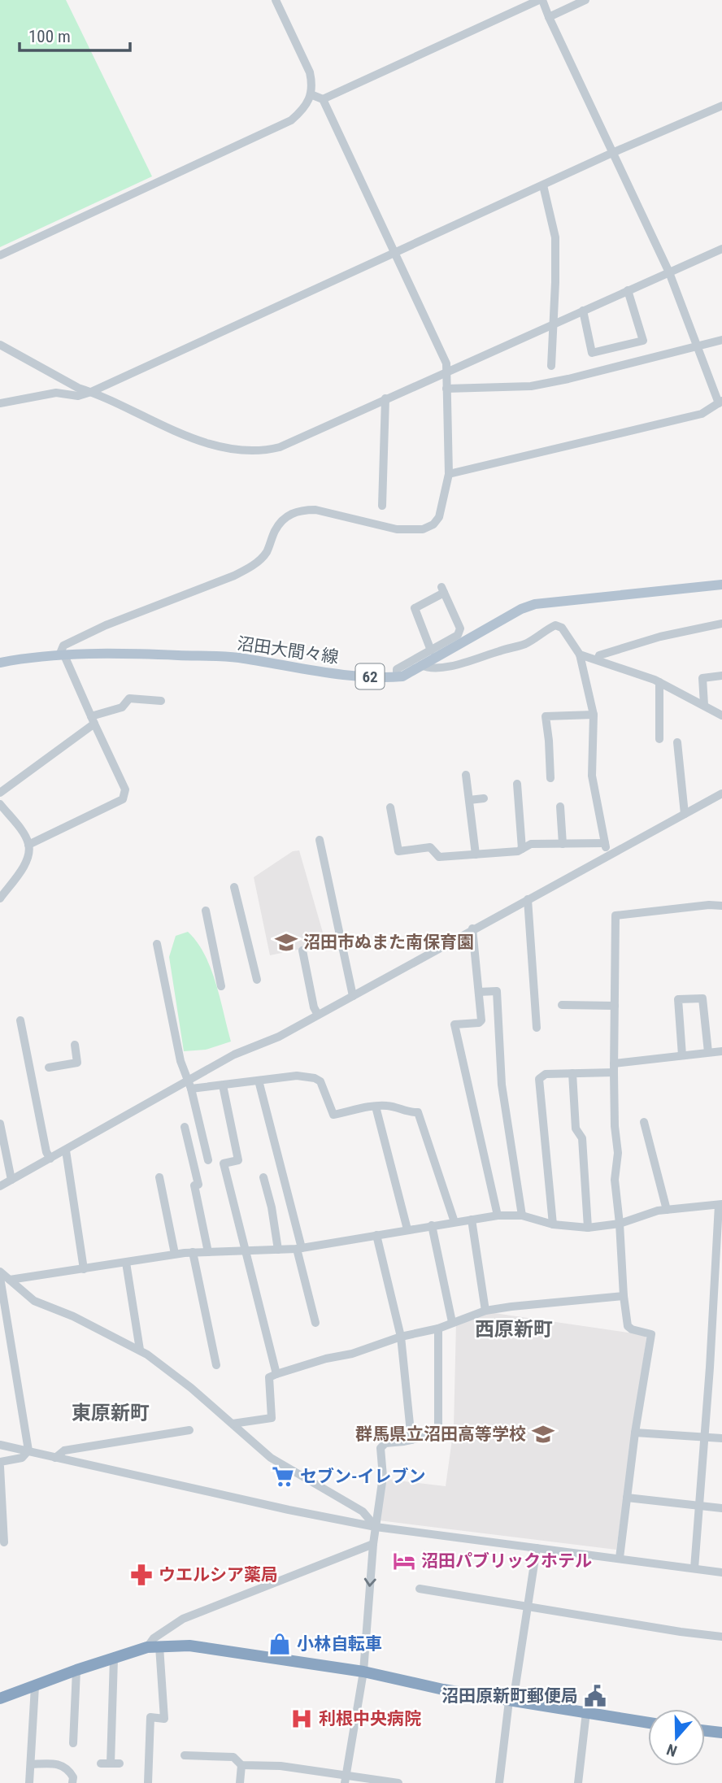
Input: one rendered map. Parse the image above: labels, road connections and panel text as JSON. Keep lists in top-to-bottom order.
{
  "streets": {
    "main road": ["沼田大間々線", "62"]
  },
  "districts": ["西原新町", "東原新町"],
  "places": {
    "school or university": ["沼田市ぬまた南保育園", "群馬県立沼田高等学校"],
    "supermarket": ["セブン-イレブン"],
    "hotel": ["沼田パブリックホテル"],
    "pharmacy": ["ウエルシア薬局"],
    "shop": ["小林自転車"],
    "public building": ["沼田原新町郵便局"],
    "hospital": ["利根中央病院"]
  },
  "scale_bar": "100 m",
  "north": "bottom"
}
